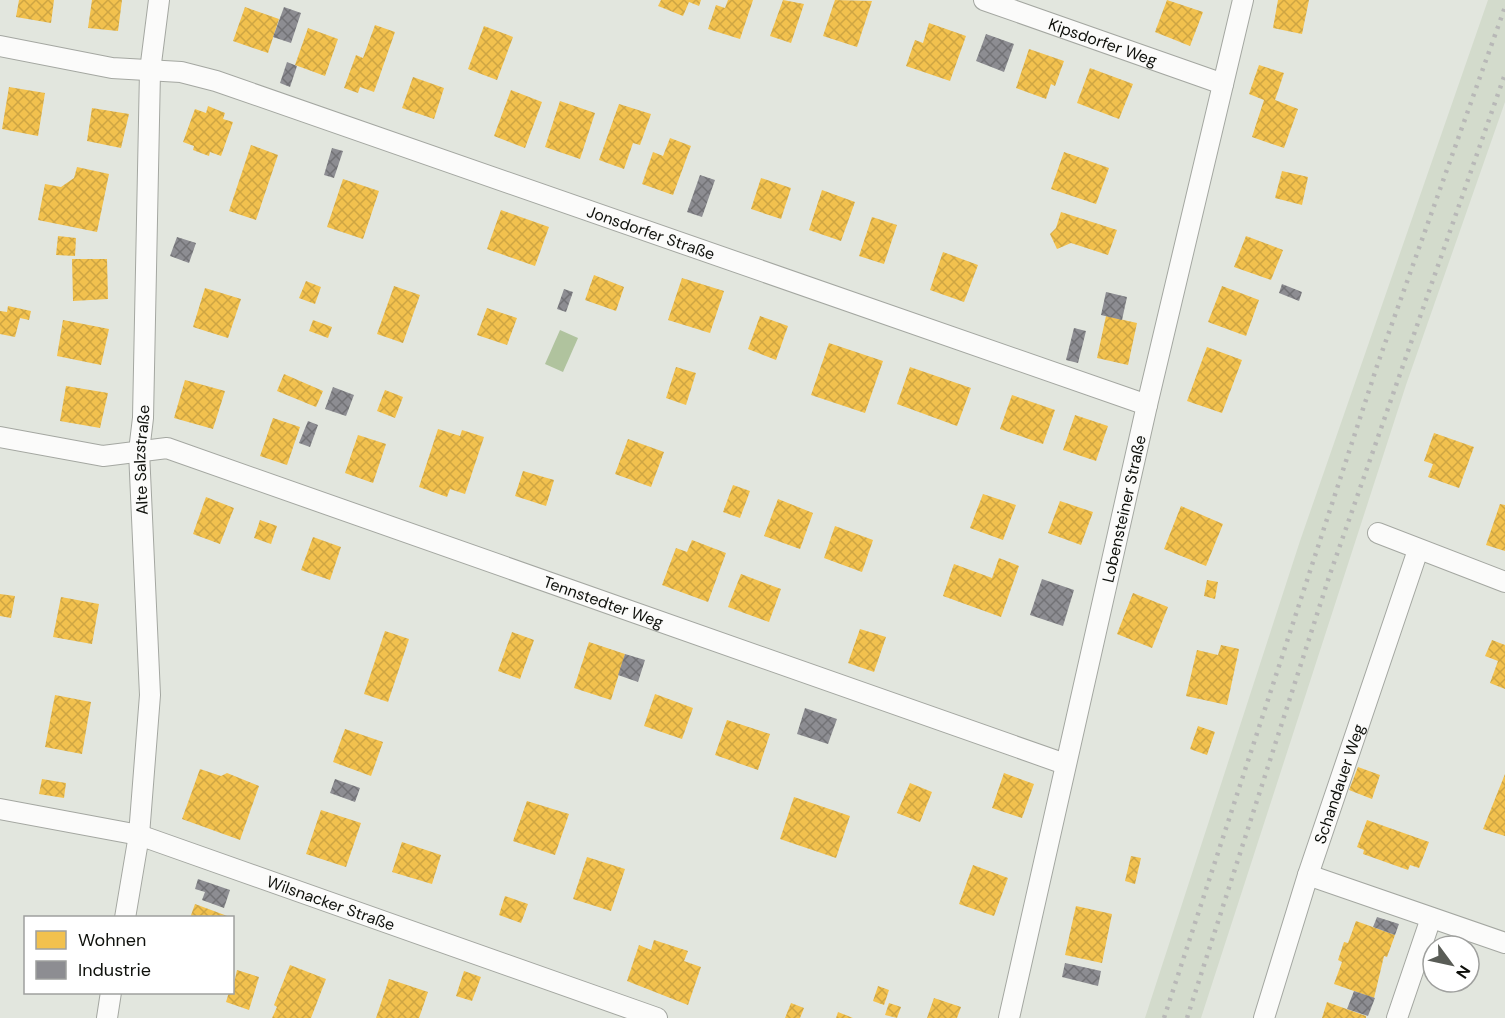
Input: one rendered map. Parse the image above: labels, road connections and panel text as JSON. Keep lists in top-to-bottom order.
{
  "streets": {
    "street": [
      "Kipsdorfer Weg",
      "Jonsdorfer Straße",
      "Alte Salzstraße",
      "Lobensteiner Straße",
      "Tennstedter Weg",
      "Schandauer Weg",
      "Wilsnacker Straße"
    ]
  },
  "crossings": [
    ["Kipsdorfer Weg", "Lobensteiner Straße"],
    ["Jonsdorfer Straße", "Alte Salzstraße"],
    ["Jonsdorfer Straße", "Lobensteiner Straße"],
    ["Alte Salzstraße", "Tennstedter Weg"],
    ["Alte Salzstraße", "Wilsnacker Straße"],
    ["Lobensteiner Straße", "Tennstedter Weg"]
  ],
  "legend": ["Wohnen", "Industrie"],
  "north": "bottom right"
}
